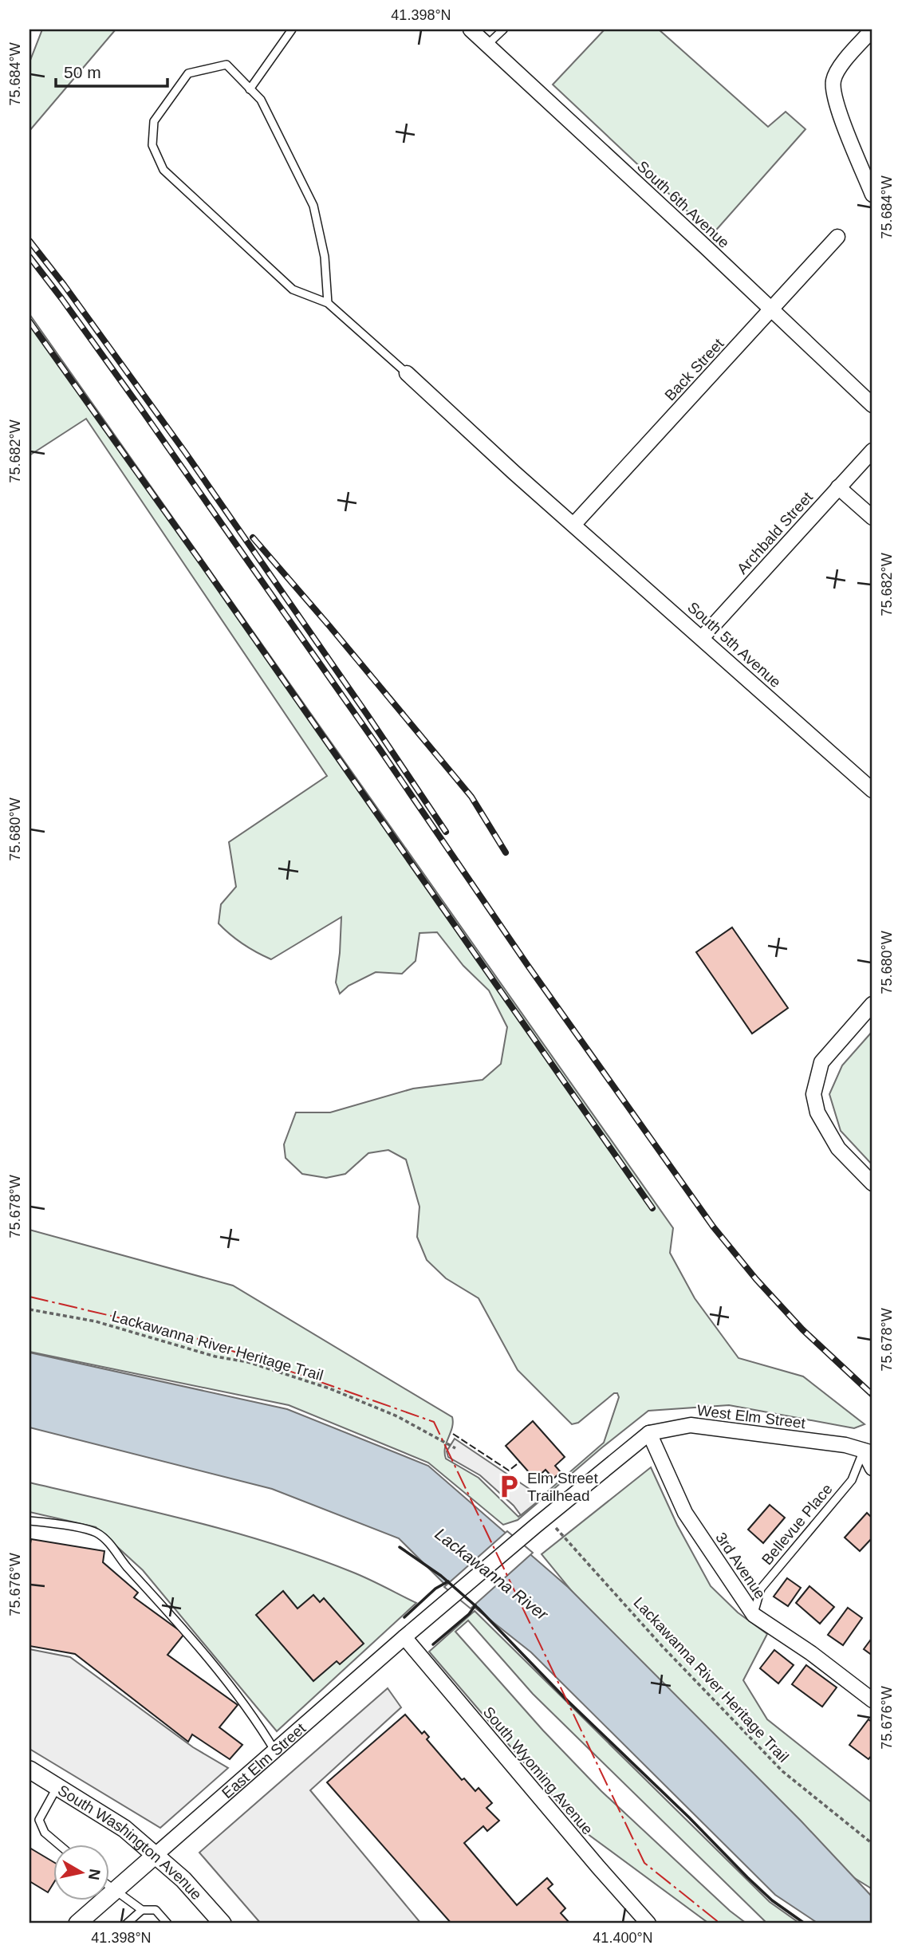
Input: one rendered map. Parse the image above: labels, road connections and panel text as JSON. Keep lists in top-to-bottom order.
{
  "streets": {
    "street": [
      "South 6th Avenue",
      "Back Street",
      "Archbald Street",
      "South 5th Avenue",
      "West Elm Street",
      "3rd Avenue",
      "East Elm Street",
      "South Wyoming Avenue",
      "South Washington Avenue"
    ],
    "lane": ["Bellevue Place"],
    "path": ["Lackawanna River Heritage Trail"]
  },
  "crossings": [
    ["South 6th Avenue", "Back Street"],
    ["Back Street", "South 5th Avenue"],
    ["Archbald Street", "South 5th Avenue"],
    ["Lackawanna River Heritage Trail", "West Elm Street"],
    ["West Elm Street", "Bellevue Place"],
    ["West Elm Street", "3rd Avenue"],
    ["West Elm Street", "East Elm Street"],
    ["Bellevue Place", "3rd Avenue"],
    ["East Elm Street", "South Wyoming Avenue"],
    ["East Elm Street", "South Washington Avenue"]
  ],
  "water": ["Lackawanna River"],
  "places": {
    "parking": ["Elm Street Trailhead"]
  },
  "scale_bar": "50 m",
  "north": "right",
  "coordinates": [
    "41.398°N",
    "75.684°W",
    "75.682°W",
    "75.680°W",
    "75.678°W",
    "75.676°W",
    "41.400°N"
  ]
}
